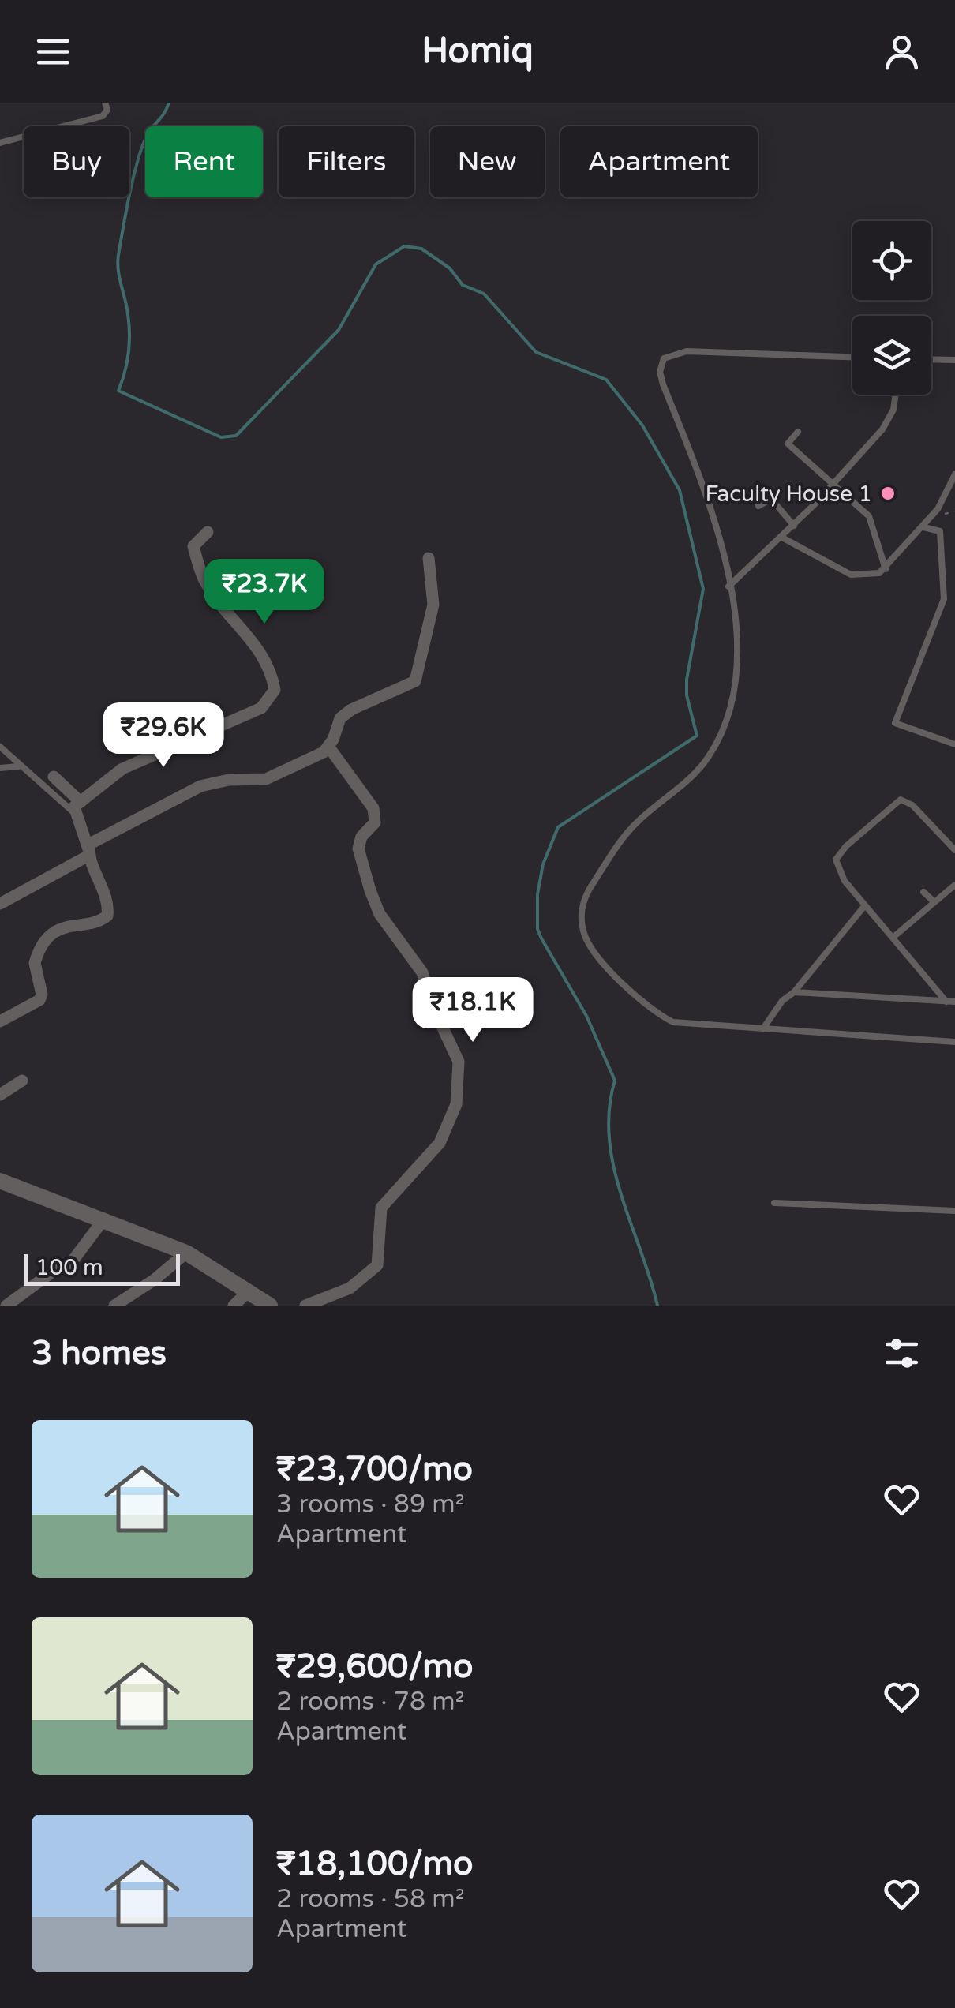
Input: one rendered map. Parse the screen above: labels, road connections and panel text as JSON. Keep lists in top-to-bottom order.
{
  "places": ["Faculty House 1"],
  "scale_bar": "100 m",
  "page": {
    "header": "Homiq",
    "chip": [
      "Buy",
      "Rent",
      "Filters",
      "New",
      "Apartment"
    ],
    "price": ["₹23.7K", "₹29.6K", "₹18.1K"],
    "scale": "100 m",
    "heading": "3 homes",
    "list": [
      {
        "name": "₹23,700/mo",
        "note": "3 rooms · 89 m² · Apartment"
      },
      {
        "name": "₹29,600/mo",
        "note": "2 rooms · 78 m² · Apartment"
      },
      {
        "name": "₹18,100/mo",
        "note": "2 rooms · 58 m² · Apartment"
      }
    ]
  }
}
